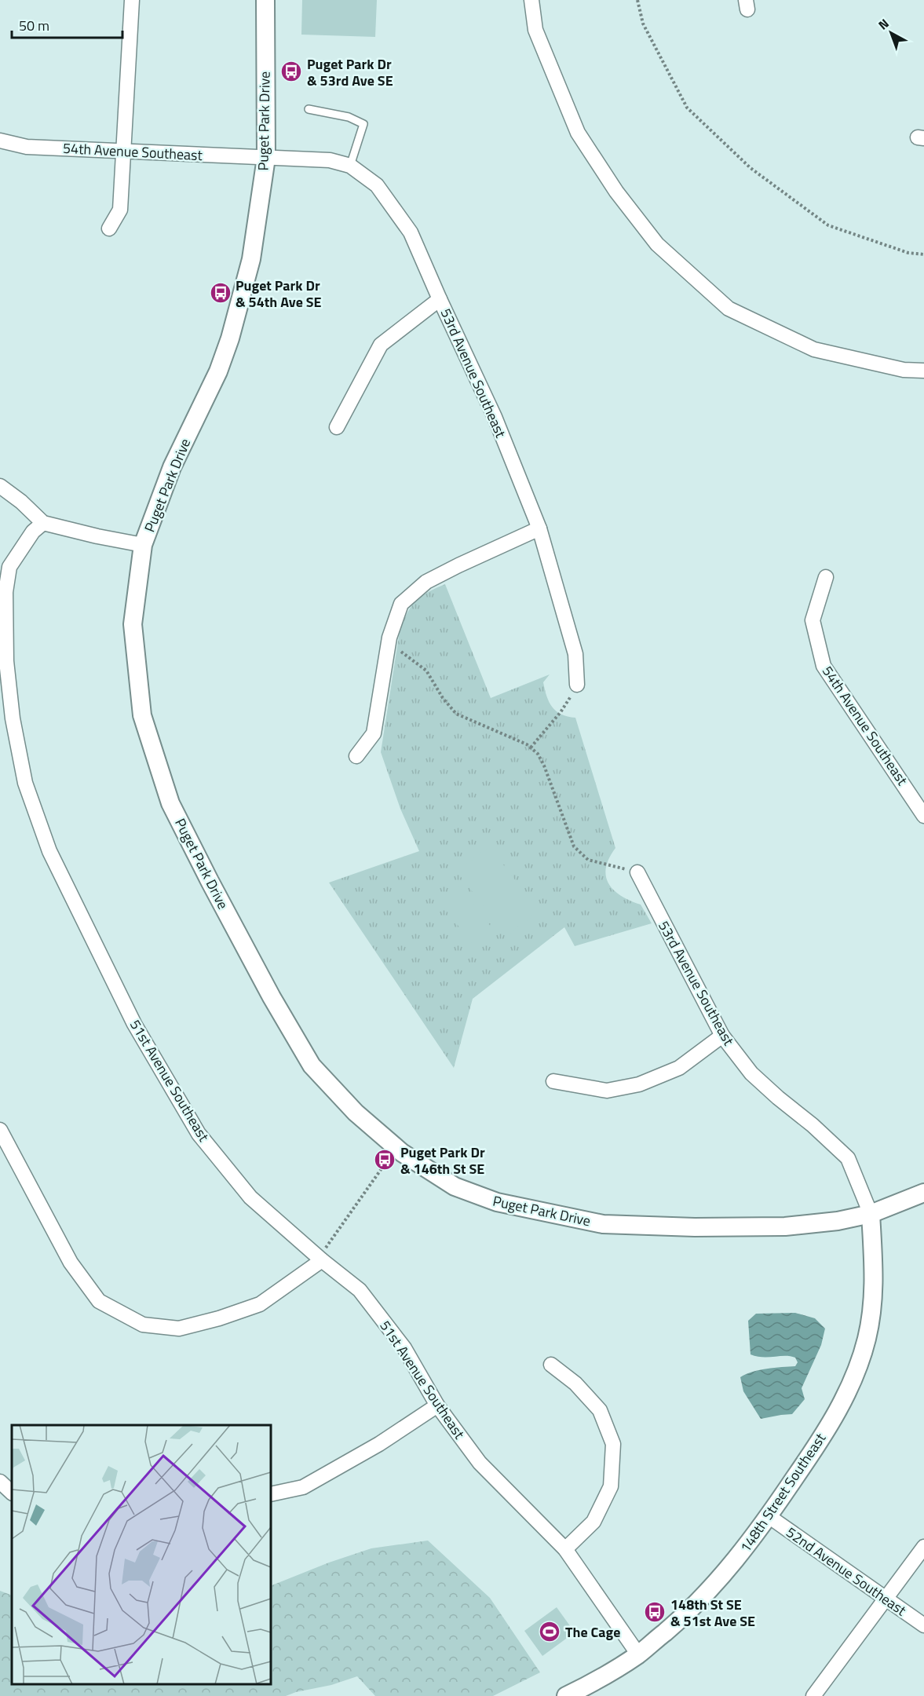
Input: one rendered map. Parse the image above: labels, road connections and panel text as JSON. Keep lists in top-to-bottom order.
{
  "streets": {
    "street": [
      "Puget Park Drive",
      "54th Avenue Southeast",
      "53rd Avenue Southeast",
      "51st Avenue Southeast",
      "148th Street Southeast",
      "52nd Avenue Southeast"
    ]
  },
  "crossings": [
    ["Puget Park Drive", "54th Avenue Southeast"],
    ["Puget Park Drive", "53rd Avenue Southeast"],
    ["Puget Park Drive", "148th Street Southeast"],
    ["54th Avenue Southeast", "53rd Avenue Southeast"],
    ["53rd Avenue Southeast", "148th Street Southeast"],
    ["51st Avenue Southeast", "148th Street Southeast"],
    ["148th Street Southeast", "52nd Avenue Southeast"]
  ],
  "places": {
    "bus stop": [
      "Puget Park Dr & 53rd Ave SE",
      "Puget Park Dr & 54th Ave SE",
      "Puget Park Dr & 146th St SE",
      "148th St SE & 51st Ave SE"
    ],
    "sports": ["The Cage"]
  },
  "scale_bar": "50 m",
  "north": "top left"
}
